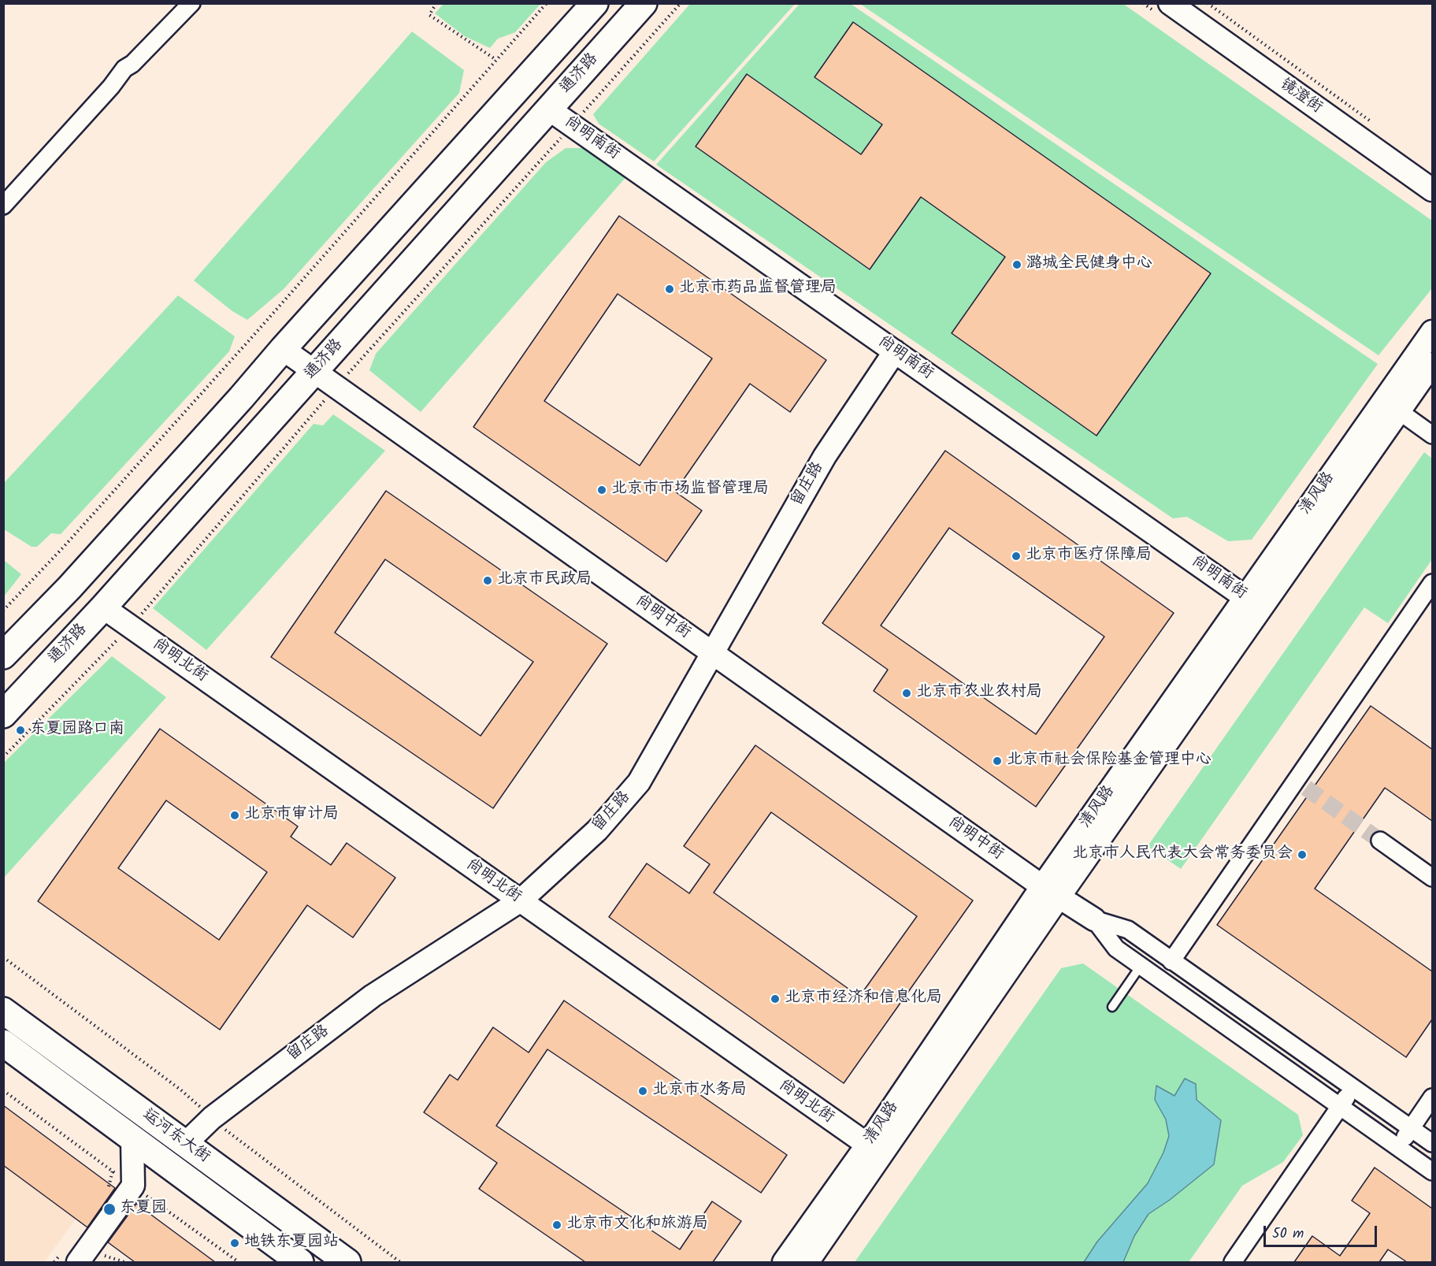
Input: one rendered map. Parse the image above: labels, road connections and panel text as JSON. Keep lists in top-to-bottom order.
{
  "streets": {
    "main road": ["通济路", "运河东大街"],
    "street": [
      "镜澄街",
      "尚明南街",
      "留庄路",
      "清风路",
      "尚明中街",
      "尚明北街"
    ]
  },
  "crossings": [
    ["通济路", "尚明南街"],
    ["通济路", "尚明中街"],
    ["通济路", "尚明北街"],
    ["尚明南街", "留庄路"],
    ["尚明南街", "清风路"],
    ["留庄路", "尚明中街"],
    ["留庄路", "尚明北街"],
    ["留庄路", "运河东大街"],
    ["清风路", "尚明中街"],
    ["清风路", "尚明北街"]
  ],
  "places": [
    "潞城全民健身中心",
    "北京市药品监督管理局",
    "北京市市场监督管理局",
    "北京市医疗保障局",
    "北京市民政局",
    "北京市农业农村局",
    "东夏园路口南",
    "北京市社会保险基金管理中心",
    "北京市审计局",
    "北京市人民代表大会常务委员会",
    "北京市经济和信息化局",
    "北京市水务局",
    "东夏园",
    "北京市文化和旅游局",
    "地铁东夏园站"
  ],
  "scale_bar": "50 m"
}
